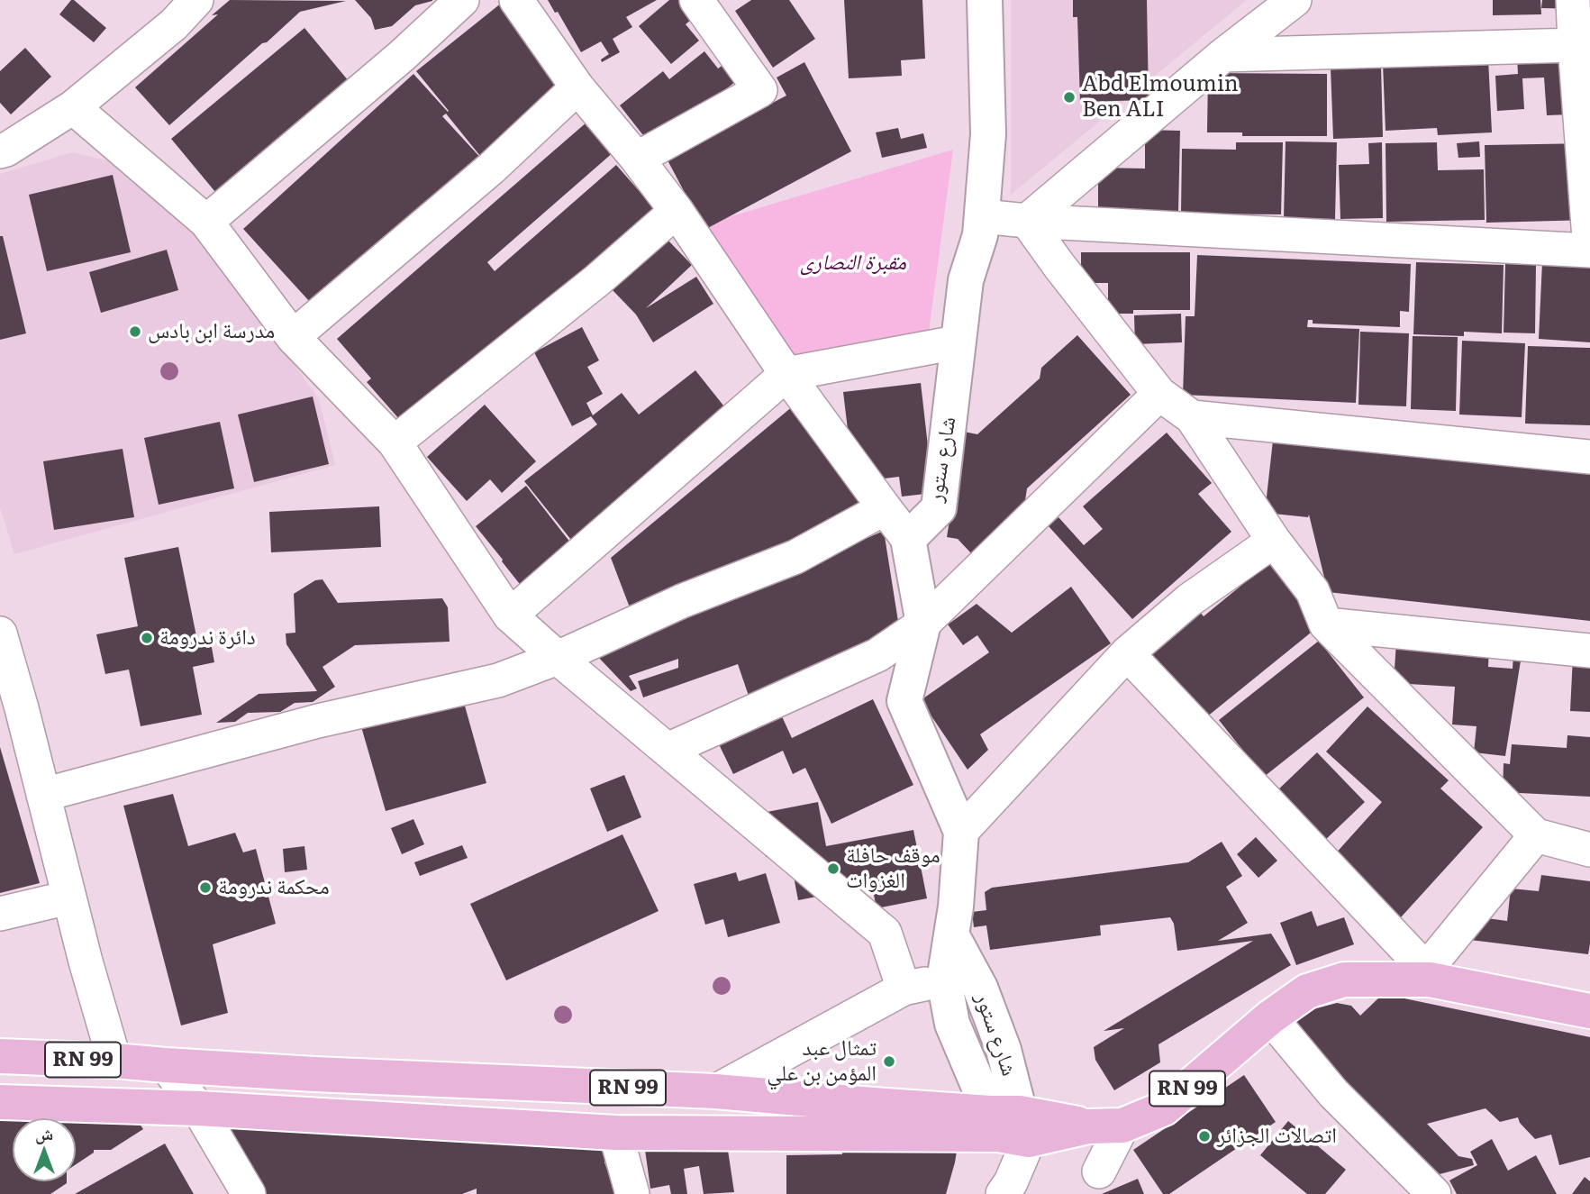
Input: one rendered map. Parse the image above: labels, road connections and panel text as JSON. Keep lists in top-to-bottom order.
{
  "streets": {
    "main road": ["RN 99"],
    "street": ["شارع ستور"]
  },
  "crossings": [
    ["شارع ستور", "RN 99"]
  ],
  "parks": ["مقبرة النصارى"],
  "places": [
    "Abd Elmoumin Ben ALI",
    "مدرسة ابن بادس",
    "دائرة ندرومة",
    "موقف حافلة الغزوات",
    "محكمة ندرومة",
    "تمثال عبد المؤمن بن علي",
    "اتصالات الجزائر"
  ],
  "north": "top"
}
